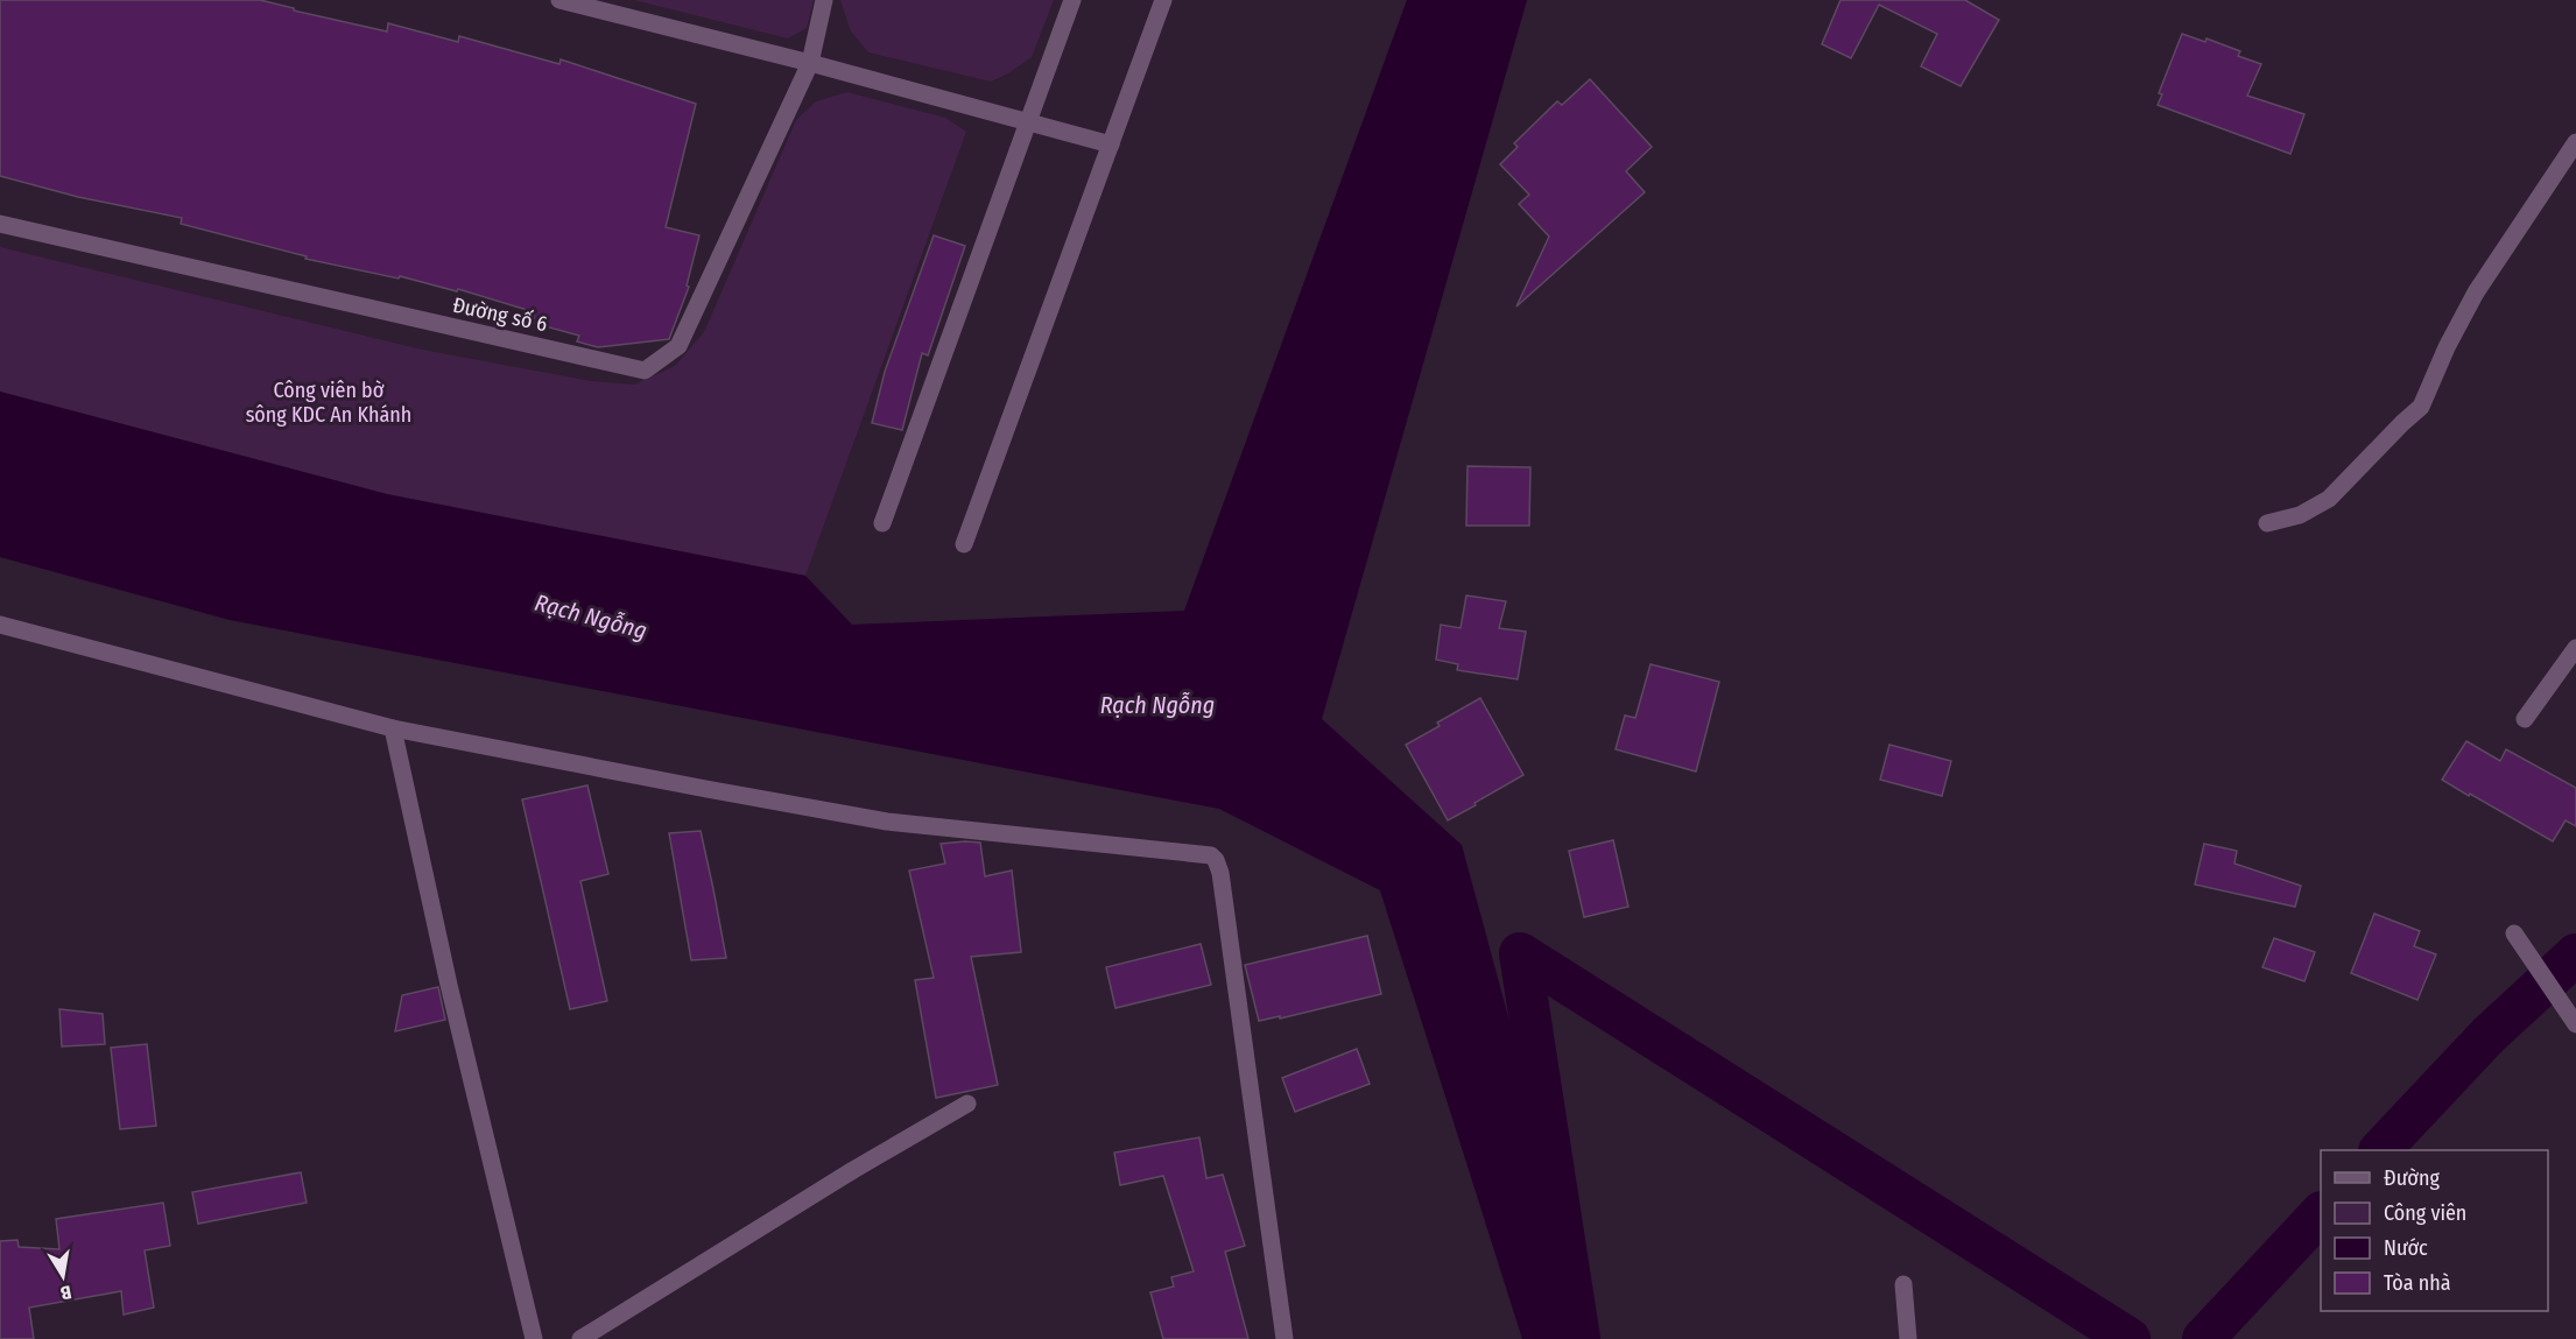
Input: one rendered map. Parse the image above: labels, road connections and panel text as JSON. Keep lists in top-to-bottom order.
{
  "streets": {
    "street": ["Đường số 6"]
  },
  "water": ["Rạch Ngỗng"],
  "parks": ["Công viên bờ sông KDC An Khánh"],
  "legend": [
    "Đường",
    "Công viên",
    "Nước",
    "Tòa nhà"
  ],
  "north": "bottom"
}
